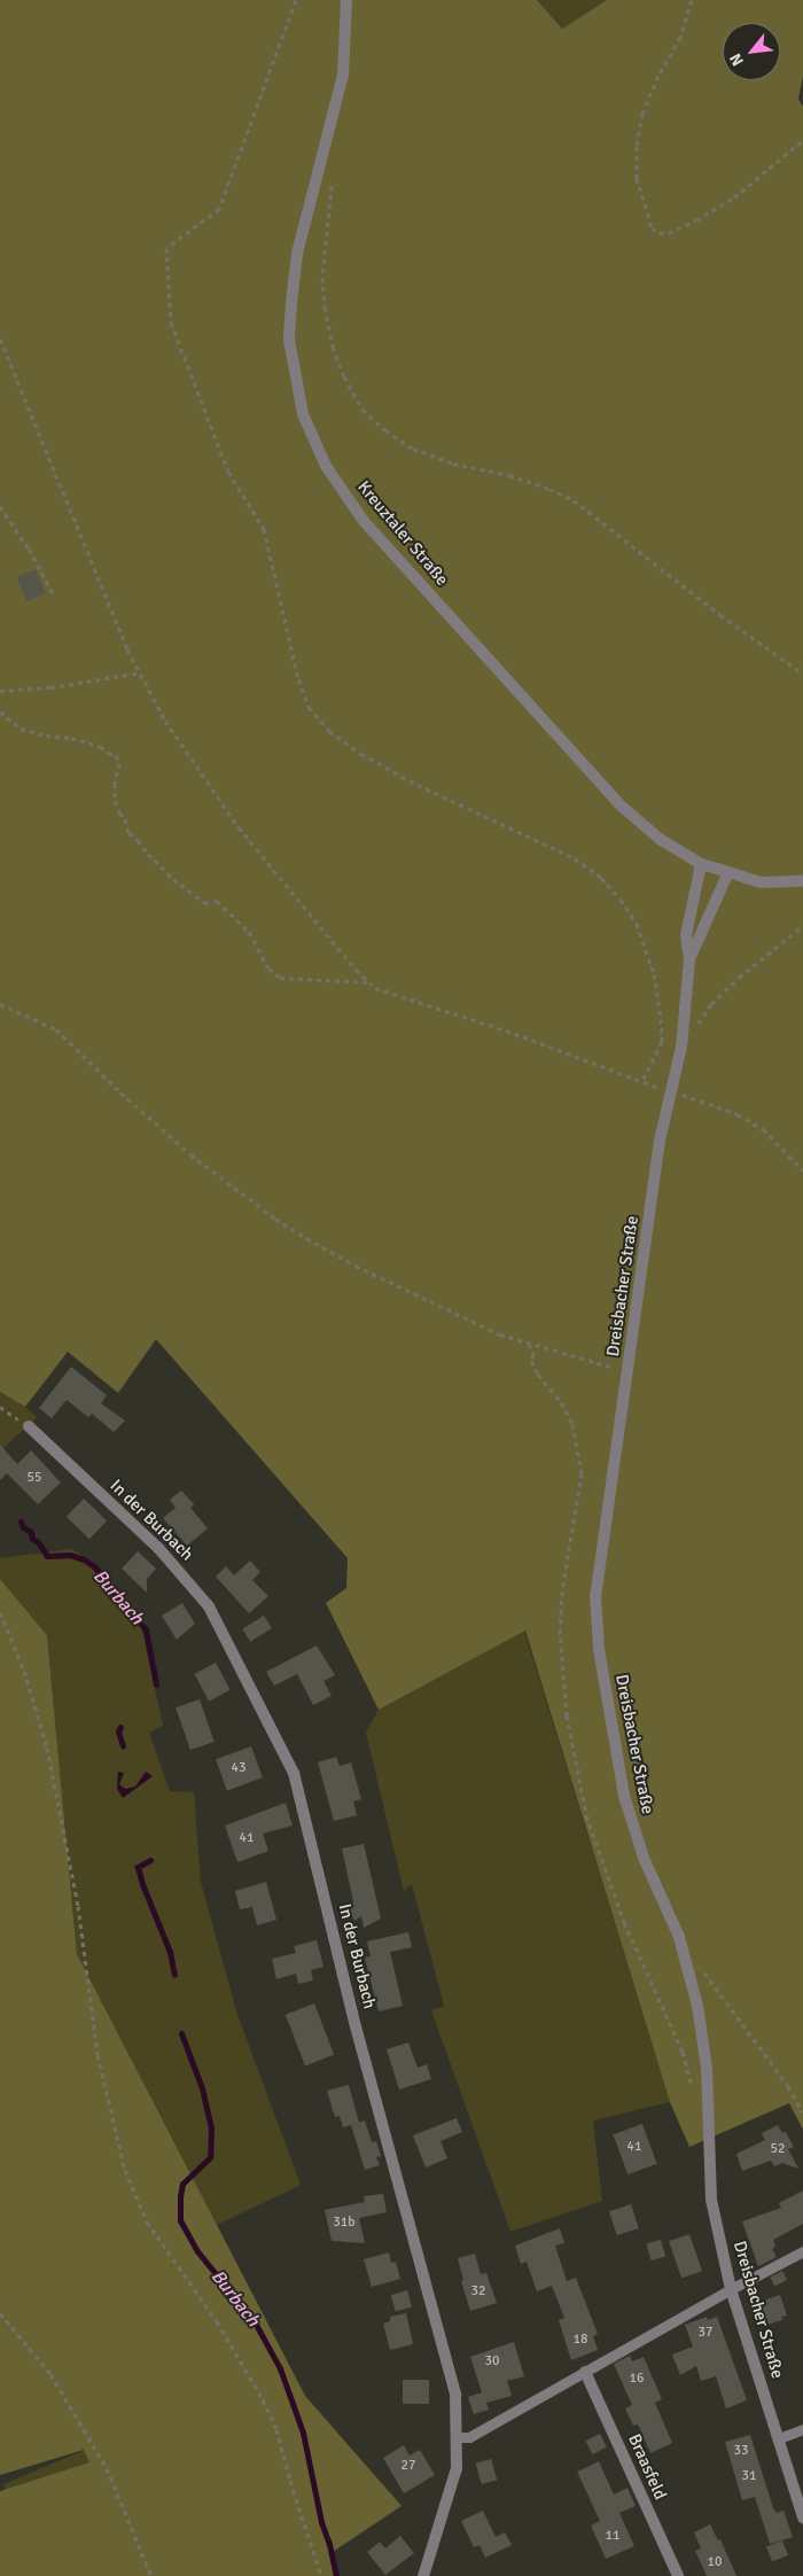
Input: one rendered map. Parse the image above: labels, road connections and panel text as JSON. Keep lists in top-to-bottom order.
{
  "streets": {
    "street": [
      "Kreuztaler Straße",
      "Dreisbacher Straße",
      "In der Burbach",
      "Braasfeld"
    ]
  },
  "crossings": [
    ["Kreuztaler Straße", "Dreisbacher Straße"]
  ],
  "water": ["Burbach"],
  "house_numbers": [
    "55",
    "43",
    "41",
    "41",
    "52",
    "31b",
    "32",
    "37",
    "18",
    "30",
    "16",
    "33",
    "27",
    "31",
    "11",
    "10"
  ],
  "north": "bottom left"
}
